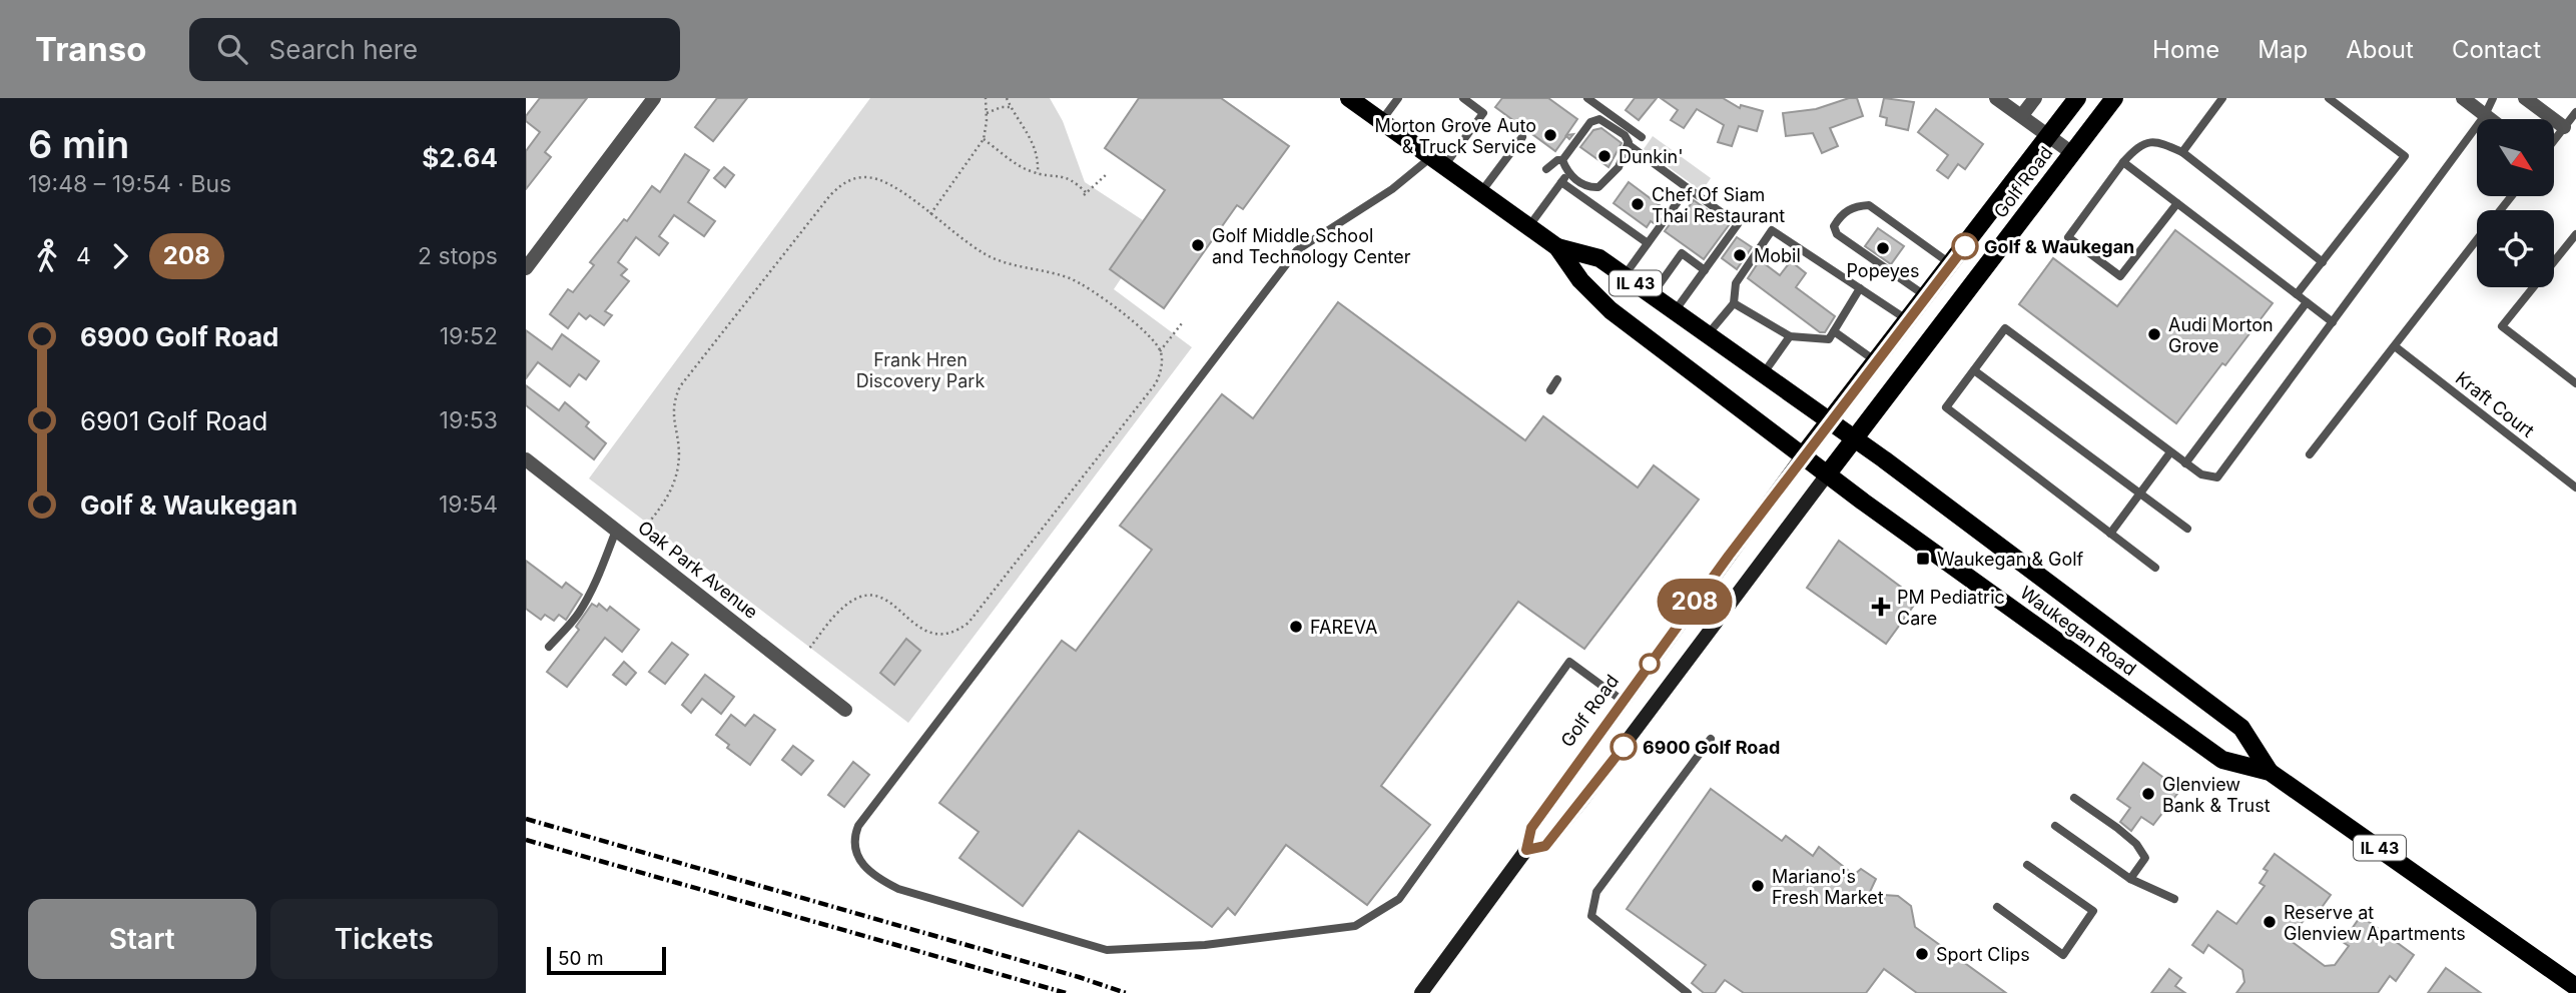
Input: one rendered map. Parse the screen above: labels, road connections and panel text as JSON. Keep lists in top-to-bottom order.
{
  "streets": {
    "main road": ["Golf Road", "IL 43", "Waukegan Road"],
    "street": ["Oak Park Avenue"],
    "lane": ["Kraft Court"]
  },
  "crossings": [
    ["Golf Road", "IL 43"],
    ["Golf Road", "Waukegan Road"],
    ["IL 43", "Waukegan Road"]
  ],
  "parks": ["Frank Hren Discovery Park"],
  "places": {
    "other": [
      "Morton Grove Auto & Truck Service",
      "Dunkin'",
      "Chef Of Siam Thai Restaurant",
      "Golf Middle School and Technology Center",
      "Golf & Waukegan",
      "Popeyes",
      "Mobil",
      "Audi Morton Grove",
      "FAREVA",
      "6900 Golf Road",
      "Glenview Bank & Trust",
      "Mariano's Fresh Market",
      "Reserve at Glenview Apartments",
      "Sport Clips"
    ],
    "transit": ["Waukegan & Golf"],
    "health": ["PM Pediatric Care"]
  },
  "lines": ["bus line 208"],
  "scale_bar": "50 m",
  "north": "bottom right",
  "page": {
    "header": "Transo",
    "search": "Search here",
    "nav": [
      "Home",
      "Map",
      "About",
      "Contact"
    ],
    "heading": ["6 min", "19:48 – 19:54 · Bus", "$2.64"],
    "on_map": "208",
    "legs": ["4", "208", "2 stops"],
    "list": [
      {
        "name": "6900 Golf Road",
        "value": "19:52"
      },
      {
        "name": "6901 Golf Road",
        "value": "19:53"
      },
      {
        "name": "Golf & Waukegan",
        "value": "19:54"
      }
    ],
    "buttons": ["Start", "Tickets"],
    "scale": "50 m"
  }
}
